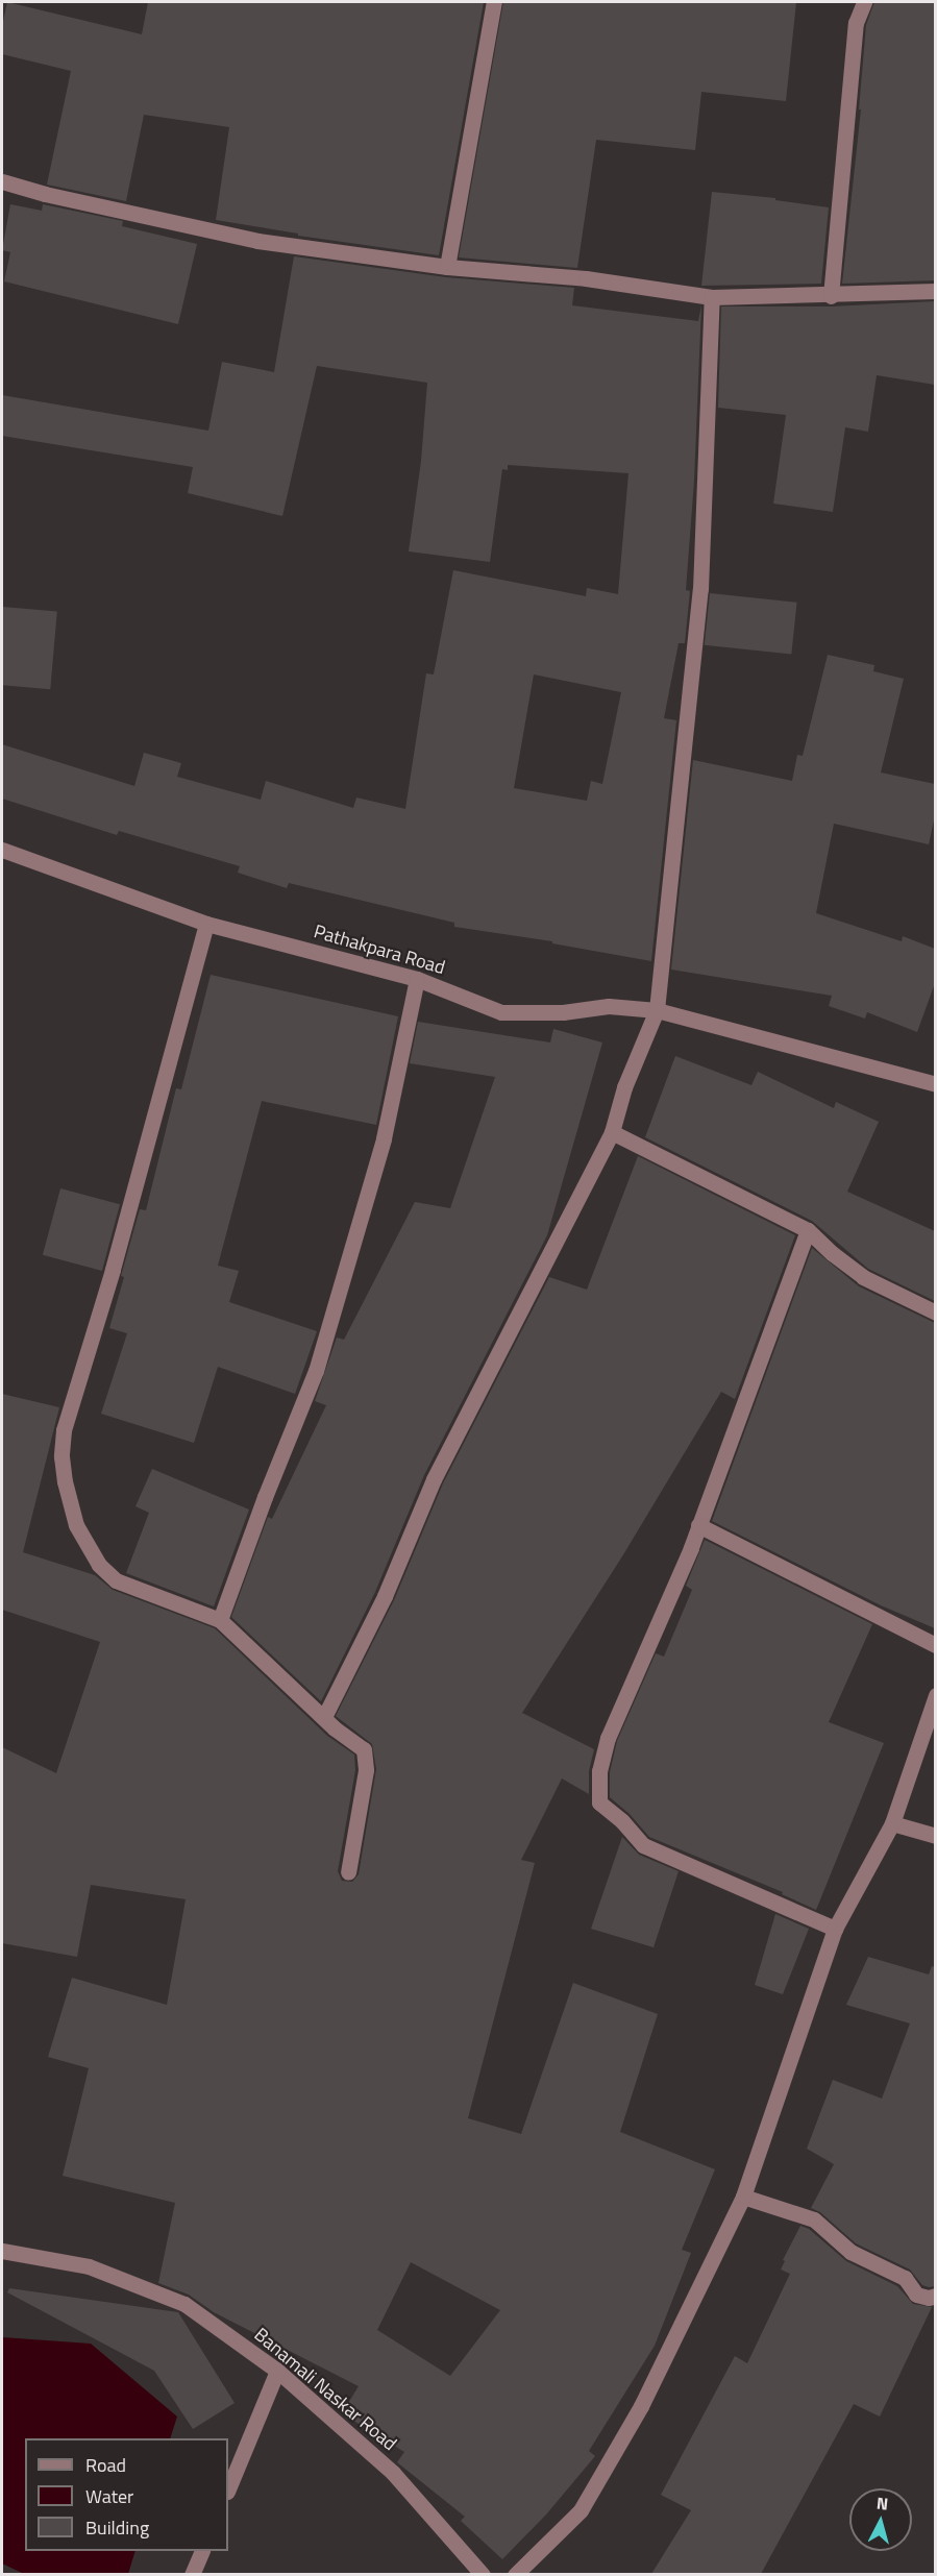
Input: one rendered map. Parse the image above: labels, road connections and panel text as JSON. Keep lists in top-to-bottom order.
{
  "streets": {
    "street": ["Pathakpara Road", "Banamali Naskar Road"]
  },
  "legend": ["Road", "Water", "Building"],
  "north": "top"
}
